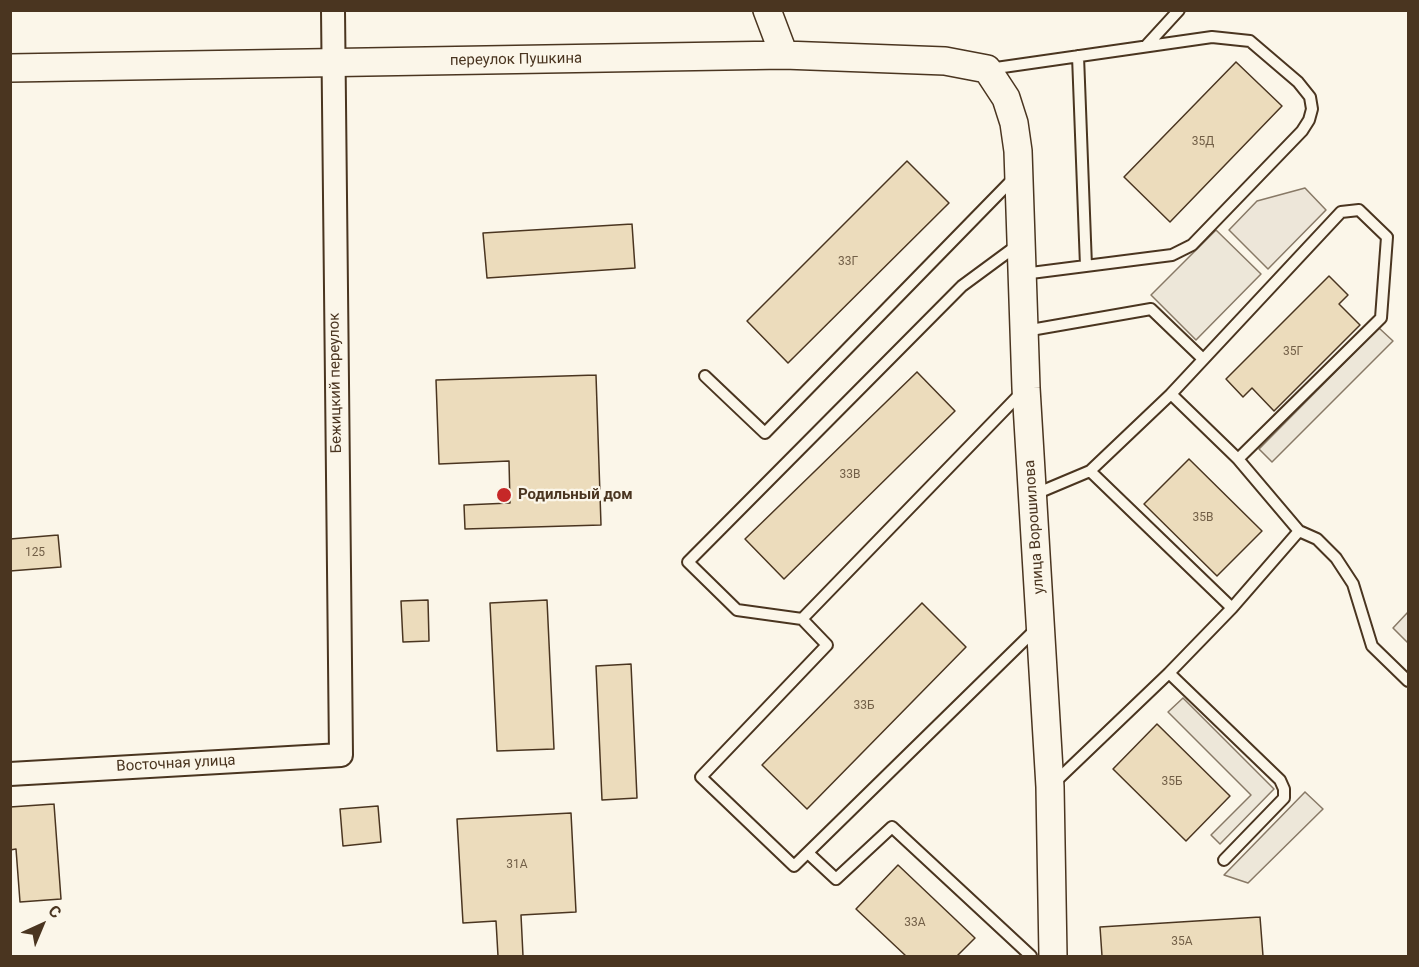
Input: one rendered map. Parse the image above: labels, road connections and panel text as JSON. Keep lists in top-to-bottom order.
{
  "streets": {
    "street": [
      "переулок Пушкина",
      "Бежицкий переулок",
      "улица Ворошилова",
      "Восточная улица"
    ]
  },
  "crossings": [
    ["переулок Пушкина", "Бежицкий переулок"],
    ["переулок Пушкина", "улица Ворошилова"],
    ["Бежицкий переулок", "Восточная улица"]
  ],
  "places": ["Родильный дом"],
  "house_numbers": [
    "35Д",
    "33Г",
    "35Г",
    "33В",
    "35В",
    "125",
    "33Б",
    "35Б",
    "31А",
    "33А",
    "35А"
  ],
  "north": "top right"
}
